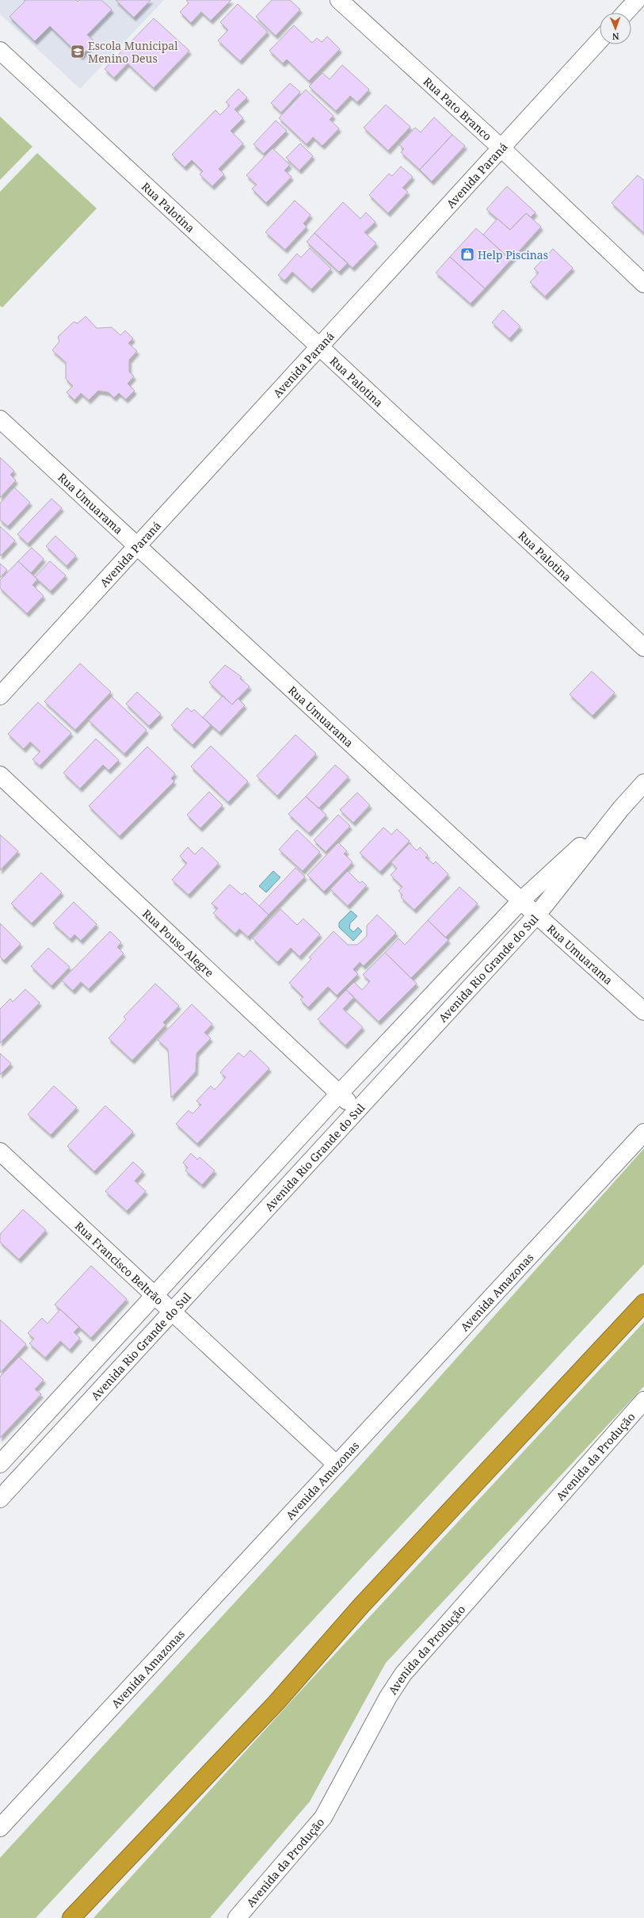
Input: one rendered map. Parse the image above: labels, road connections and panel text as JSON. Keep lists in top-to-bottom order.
{
  "streets": {
    "street": [
      "Rua Pato Branco",
      "Avenida Paraná",
      "Rua Palotina",
      "Rua Umuarama",
      "Rua Pouso Alegre",
      "Avenida Rio Grande do Sul",
      "Rua Francisco Beltrão",
      "Avenida Amazonas",
      "Avenida da Produção"
    ]
  },
  "crossings": [
    ["Rua Pato Branco", "Avenida Paraná"],
    ["Avenida Paraná", "Rua Palotina"],
    ["Avenida Paraná", "Rua Umuarama"],
    ["Rua Umuarama", "Avenida Rio Grande do Sul"],
    ["Rua Pouso Alegre", "Avenida Rio Grande do Sul"],
    ["Avenida Rio Grande do Sul", "Rua Francisco Beltrão"],
    ["Rua Francisco Beltrão", "Avenida Amazonas"]
  ],
  "places": {
    "school or university": ["Escola Municipal Menino Deus"],
    "shop": ["Help Piscinas"]
  },
  "north": "bottom"
}
